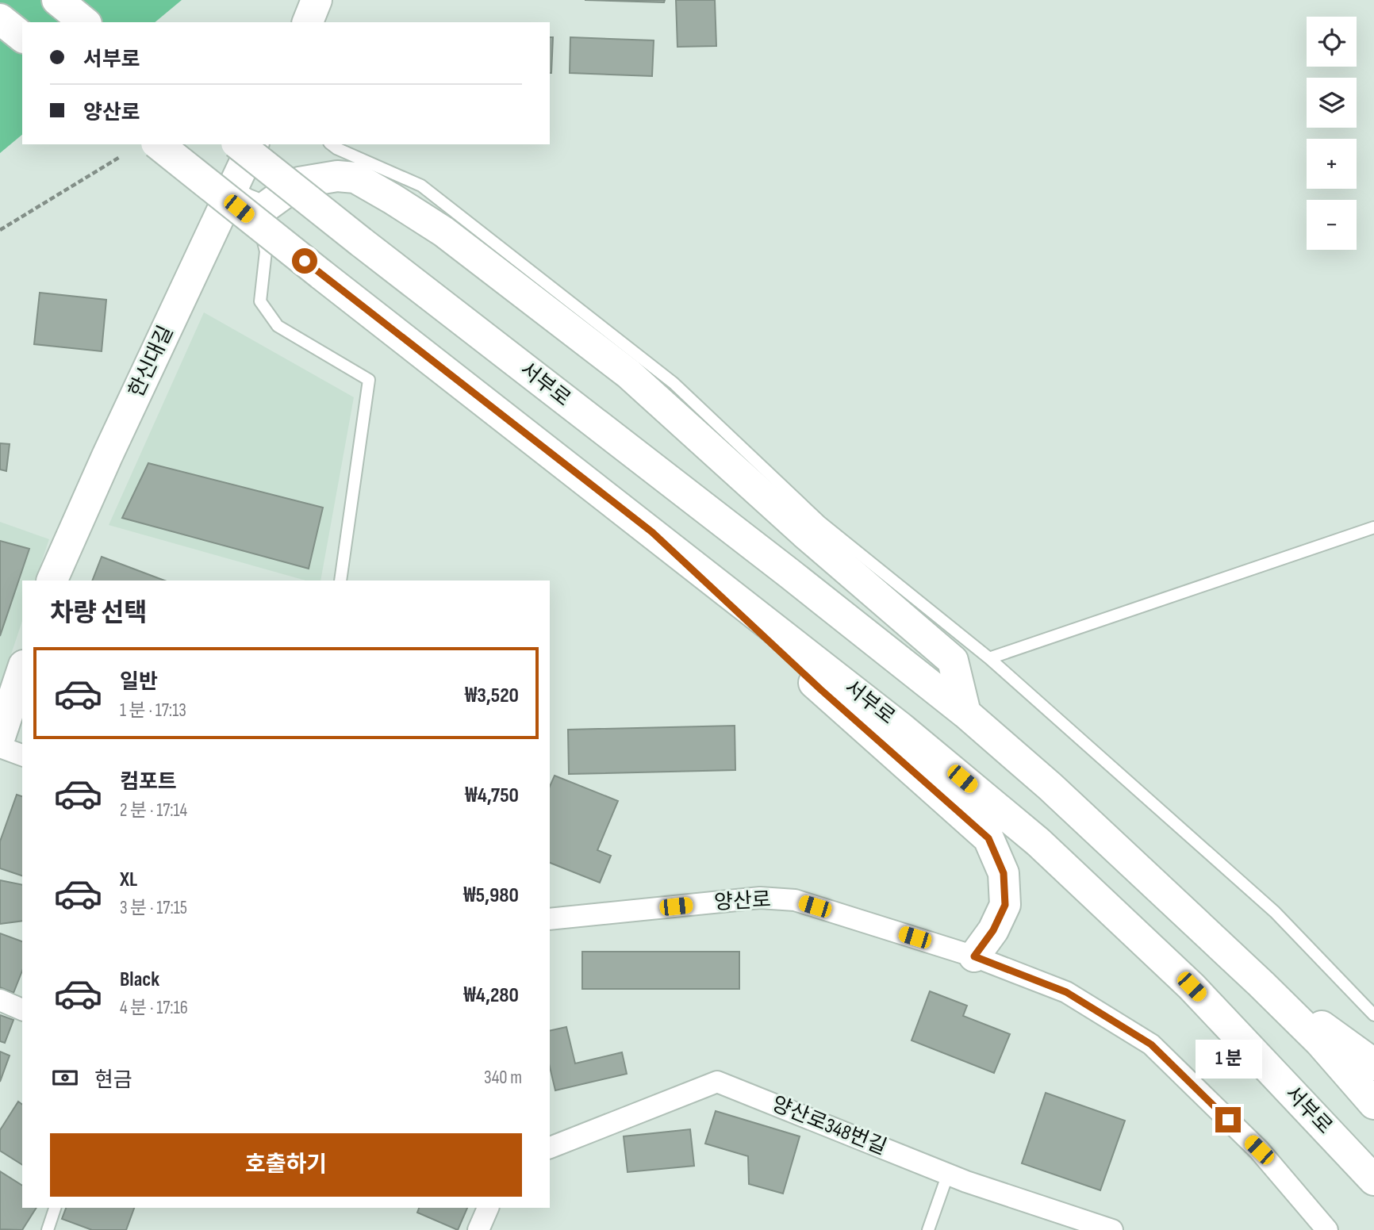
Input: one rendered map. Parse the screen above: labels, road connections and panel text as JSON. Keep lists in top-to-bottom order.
{
  "streets": {
    "main road": ["한신대길", "서부로"],
    "street": ["양산로", "양산로348번길"]
  },
  "page": {
    "map_buttons": ["+", "−"],
    "banner": ["서부로", "양산로"],
    "heading": "차량 선택",
    "list": [
      {
        "name": "일반",
        "note": "1 분 · 17:13",
        "value": "₩3,520"
      },
      {
        "name": "컴포트",
        "note": "2 분 · 17:14",
        "value": "₩4,750"
      },
      {
        "name": "XL",
        "note": "3 분 · 17:15",
        "value": "₩5,980"
      },
      {
        "name": "Black",
        "note": "4 분 · 17:16",
        "value": "₩4,280"
      }
    ],
    "bubble": "1 분",
    "pay": ["현금", "340 m"],
    "buttons": "호출하기"
  }
}
